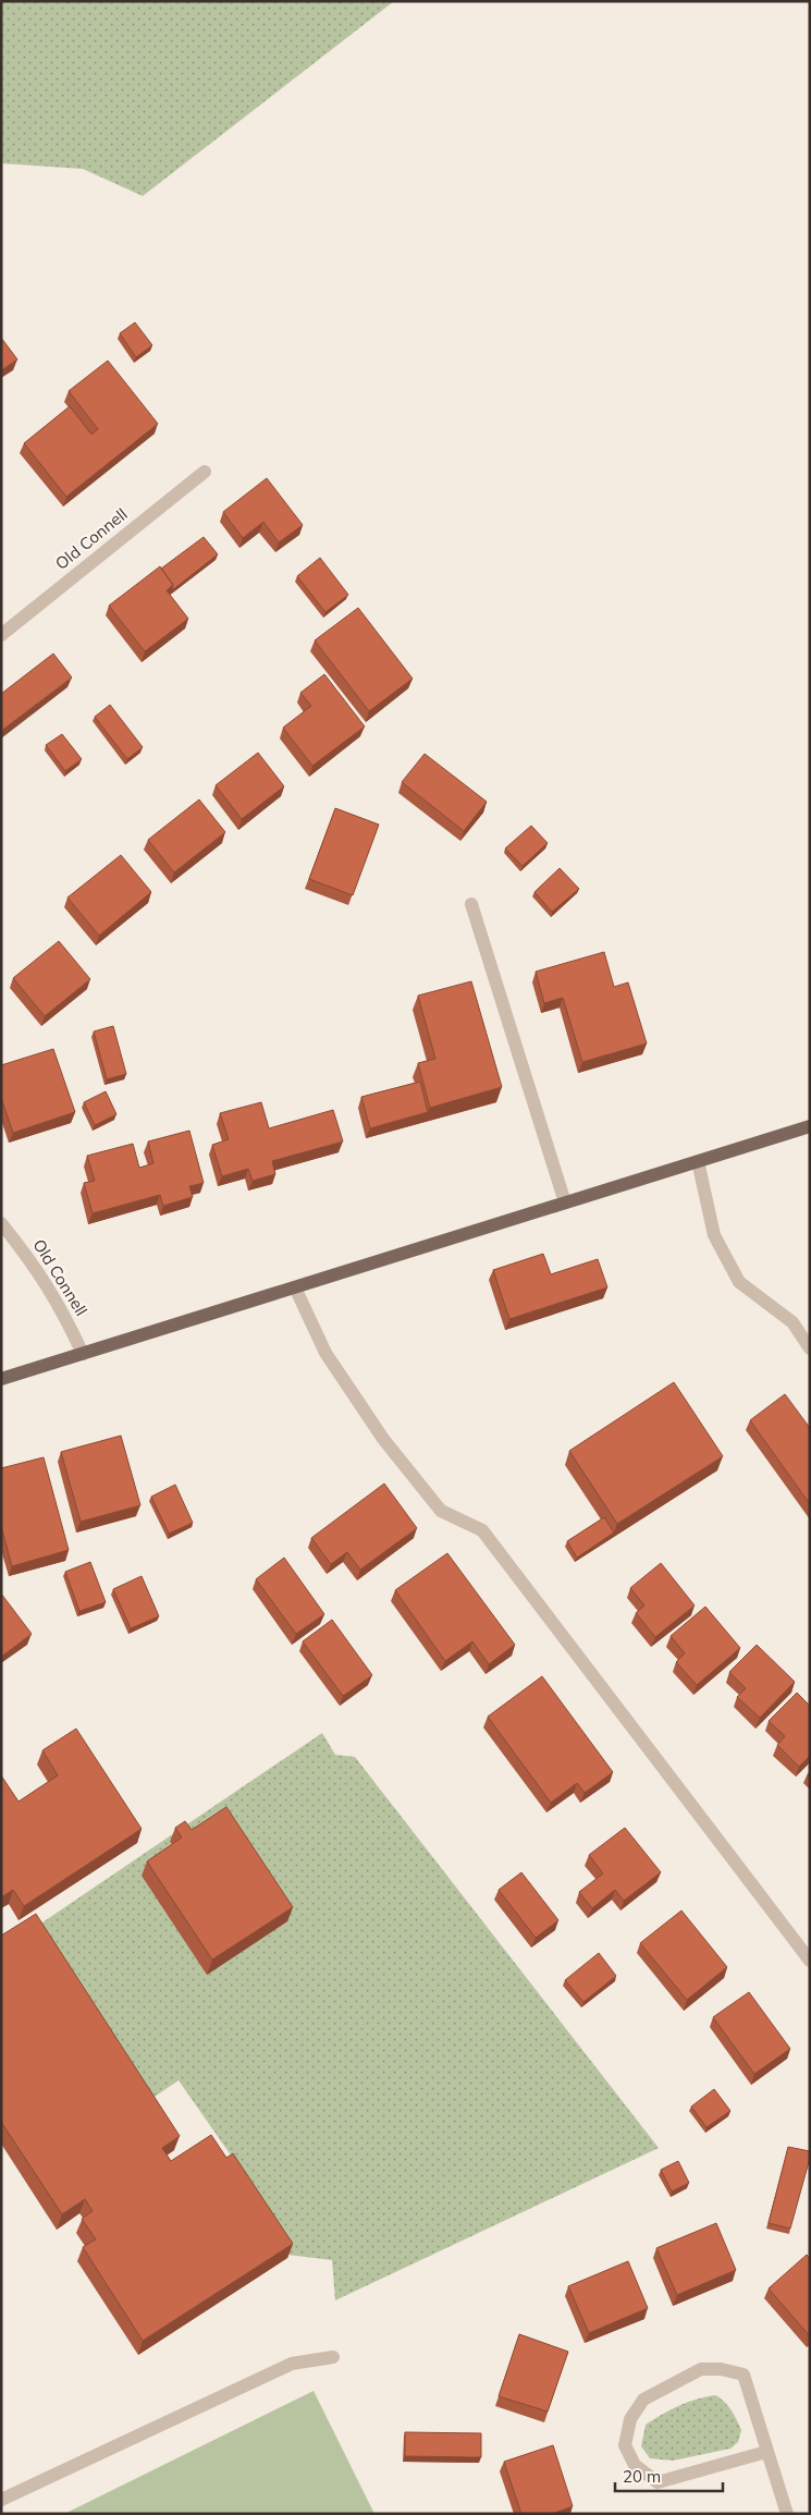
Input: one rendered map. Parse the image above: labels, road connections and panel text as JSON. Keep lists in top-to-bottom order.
{
  "streets": {
    "street": ["Old Connell"]
  },
  "scale_bar": "20 m"
}
